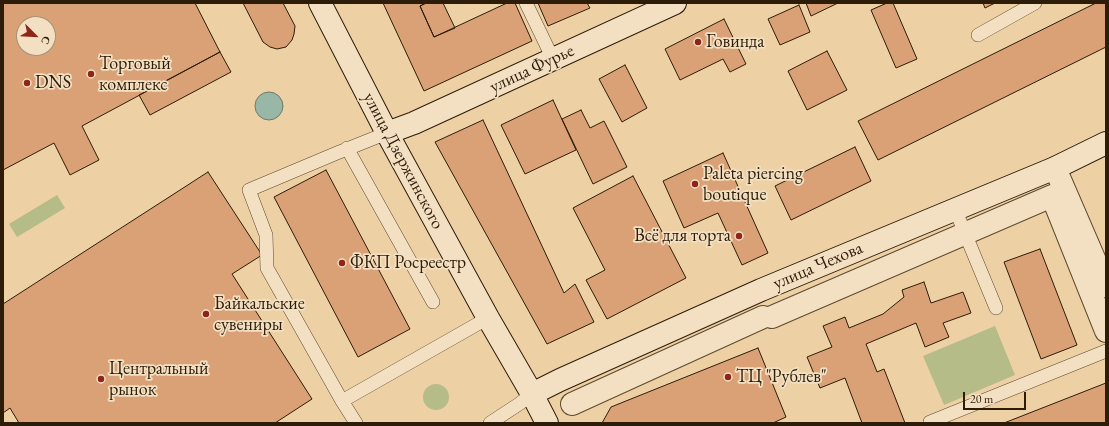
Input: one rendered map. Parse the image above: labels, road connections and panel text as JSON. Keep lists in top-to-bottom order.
{
  "streets": {
    "street": ["улица Фурье", "улица Дзержинского", "улица Чехова"]
  },
  "crossings": [
    ["улица Фурье", "улица Дзержинского"],
    ["улица Дзержинского", "улица Чехова"]
  ],
  "places": [
    "Говинда",
    "Торговый комплекс",
    "DNS",
    "Paleta piercing boutique",
    "Всё для торта",
    "ФКП Росреестр",
    "Байкальские сувениры",
    "ТЦ \"Рублев\"",
    "Центральный рынок"
  ],
  "scale_bar": "20 m",
  "north": "bottom right"
}
